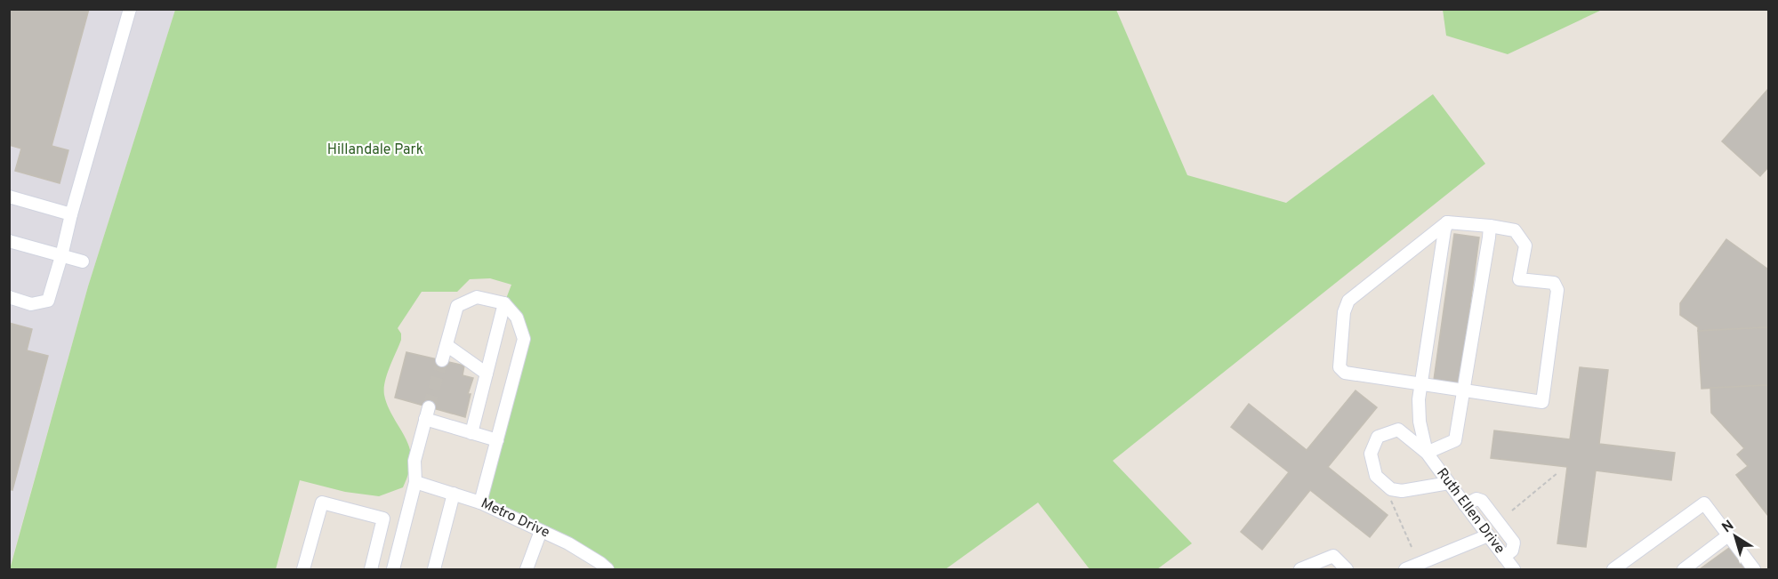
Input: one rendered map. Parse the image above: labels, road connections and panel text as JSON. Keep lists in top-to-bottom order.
{
  "streets": {
    "street": ["Ruth Ellen Drive", "Metro Drive"]
  },
  "parks": ["Hillandale Park"],
  "north": "top left"
}
